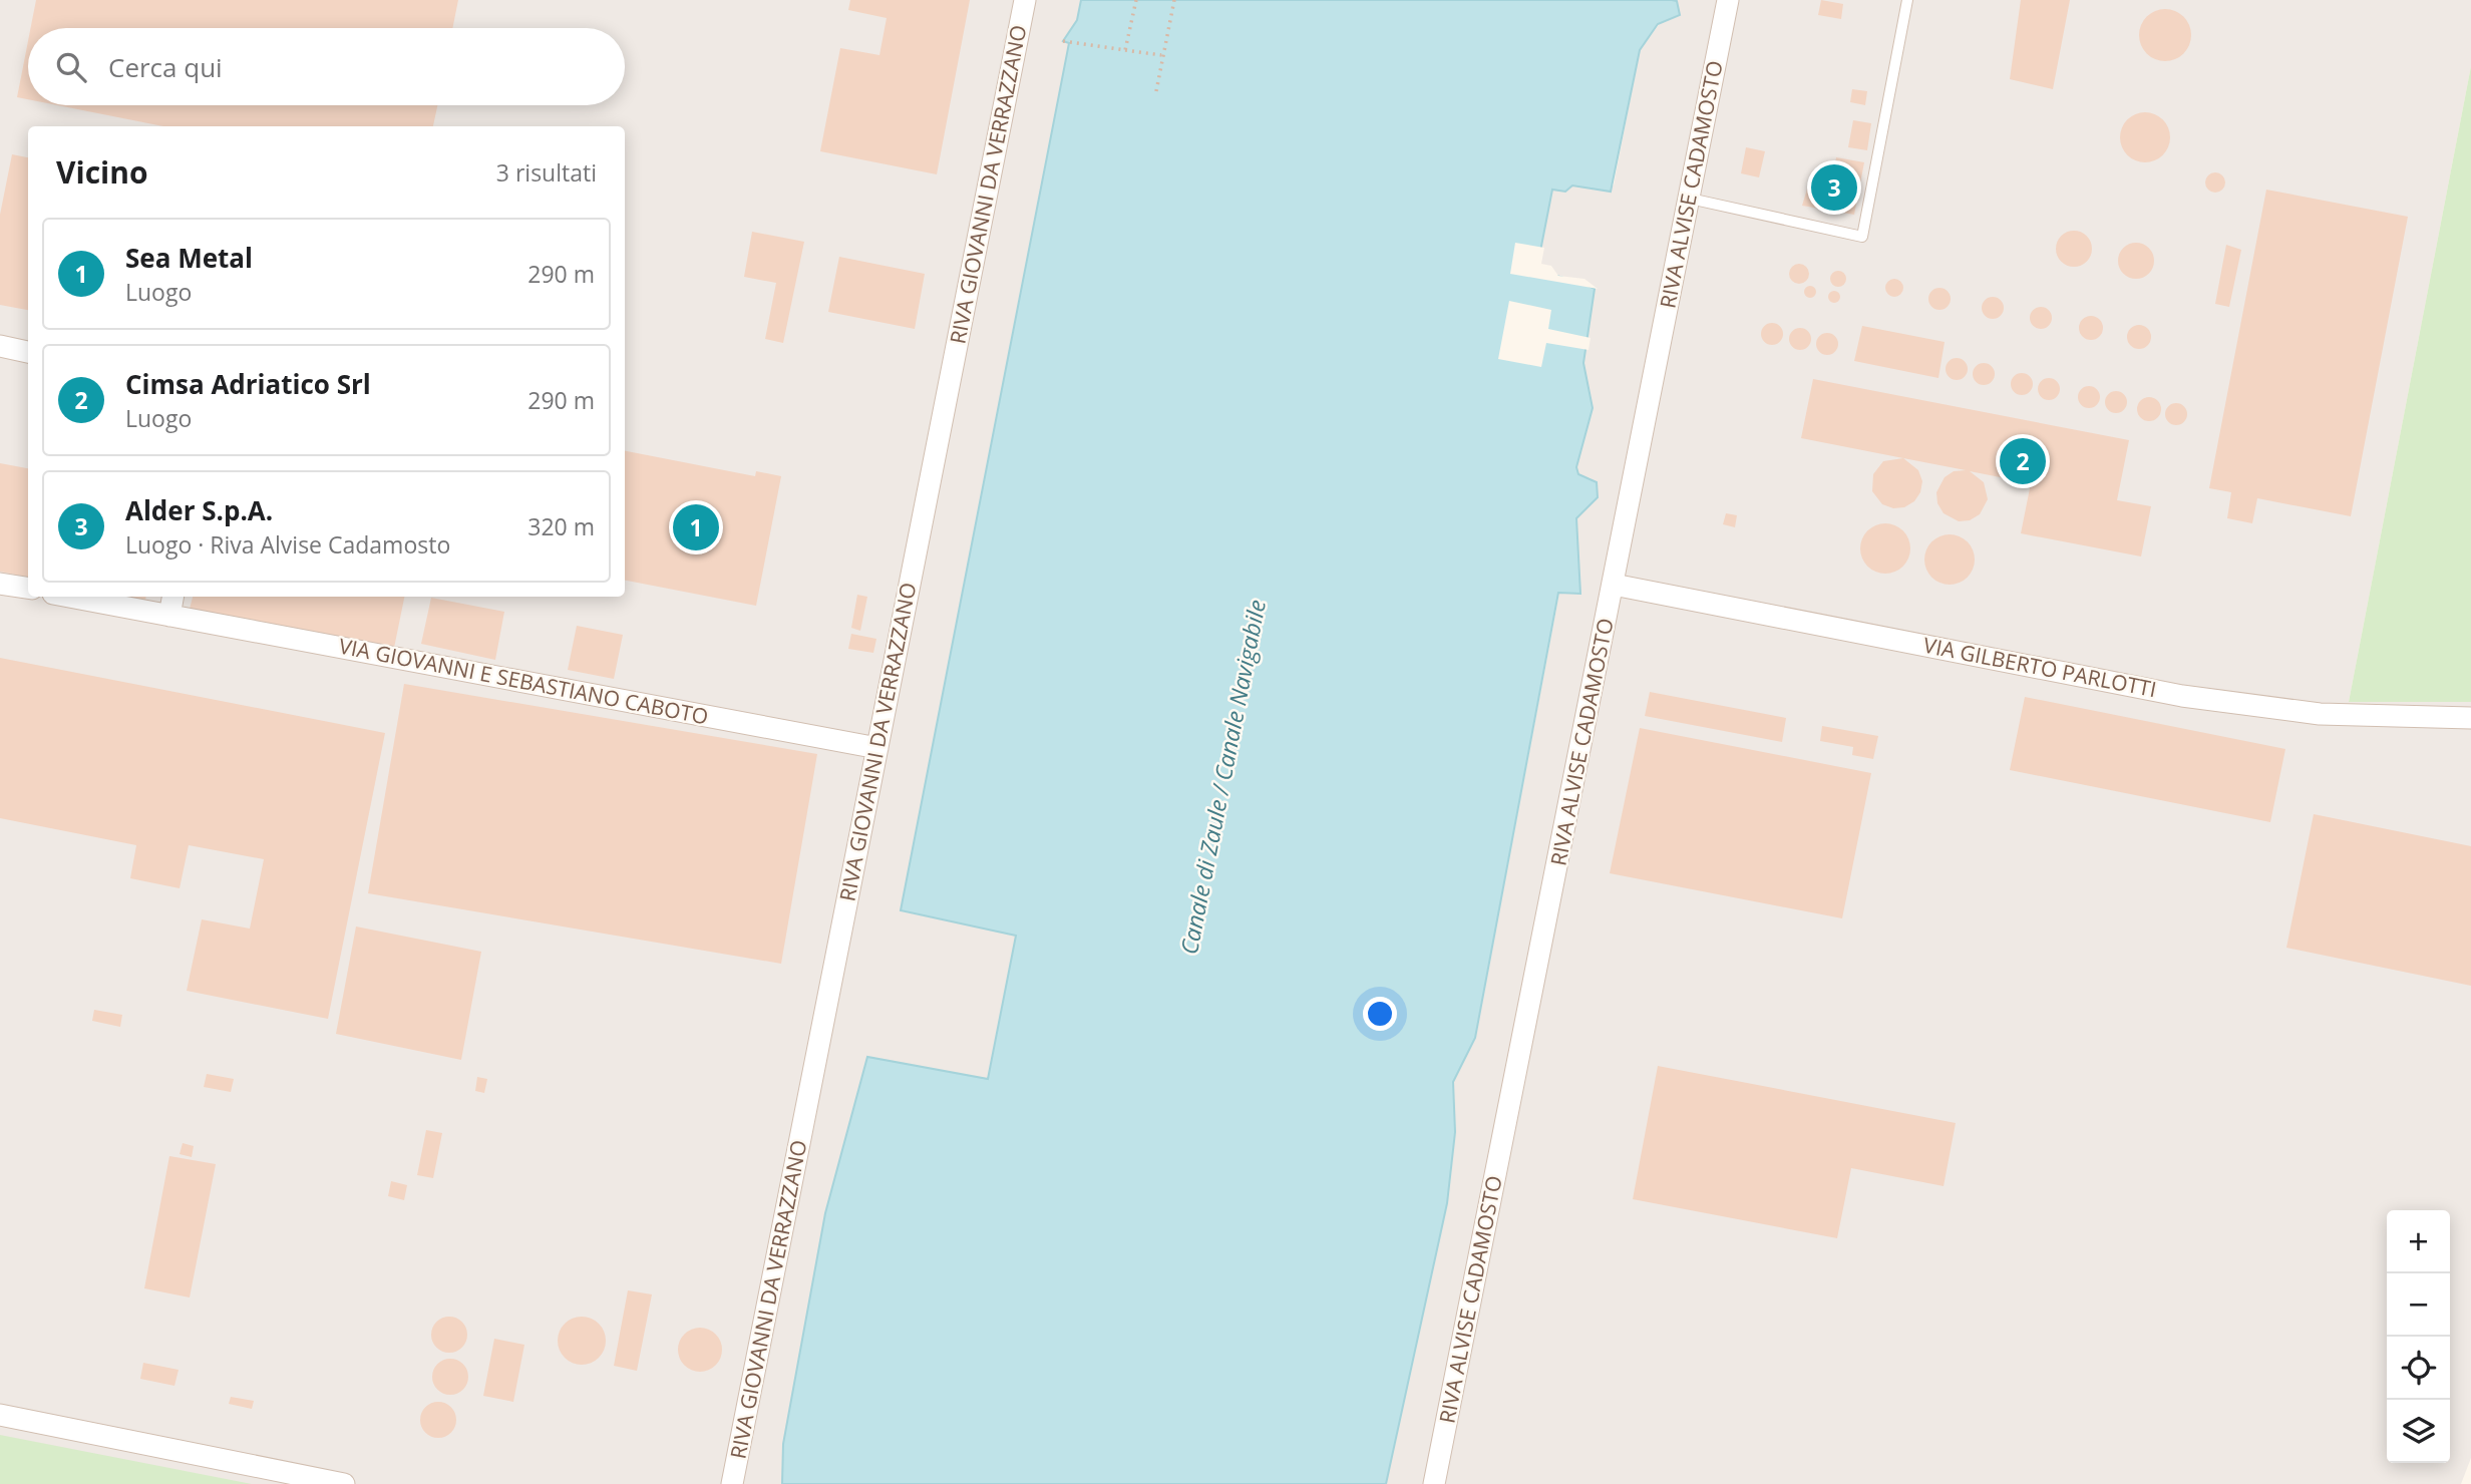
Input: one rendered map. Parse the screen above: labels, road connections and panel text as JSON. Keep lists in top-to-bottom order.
{
  "streets": {
    "street": [
      "RIVA GIOVANNI DA VERRAZZANO",
      "RIVA ALVISE CADAMOSTO",
      "VIA GILBERTO PARLOTTI",
      "VIA GIOVANNI E SEBASTIANO CABOTO"
    ]
  },
  "crossings": [
    ["RIVA GIOVANNI DA VERRAZZANO", "VIA GIOVANNI E SEBASTIANO CABOTO"],
    ["RIVA ALVISE CADAMOSTO", "VIA GILBERTO PARLOTTI"]
  ],
  "water": ["Canale di Zaule / Canale Navigabile"],
  "page": {
    "search": "Cerca qui",
    "heading": ["Vicino", "3 risultati"],
    "pins": ["3", "2", "1"],
    "list": [
      {
        "mark": "1",
        "name": "Sea Metal",
        "note": "Luogo",
        "value": "290 m"
      },
      {
        "mark": "2",
        "name": "Cimsa Adriatico Srl",
        "note": "Luogo",
        "value": "290 m"
      },
      {
        "mark": "3",
        "name": "Alder S.p.A.",
        "note": "Luogo · Riva Alvise Cadamosto",
        "value": "320 m"
      }
    ],
    "map_buttons": ["+", "−"]
  }
}
